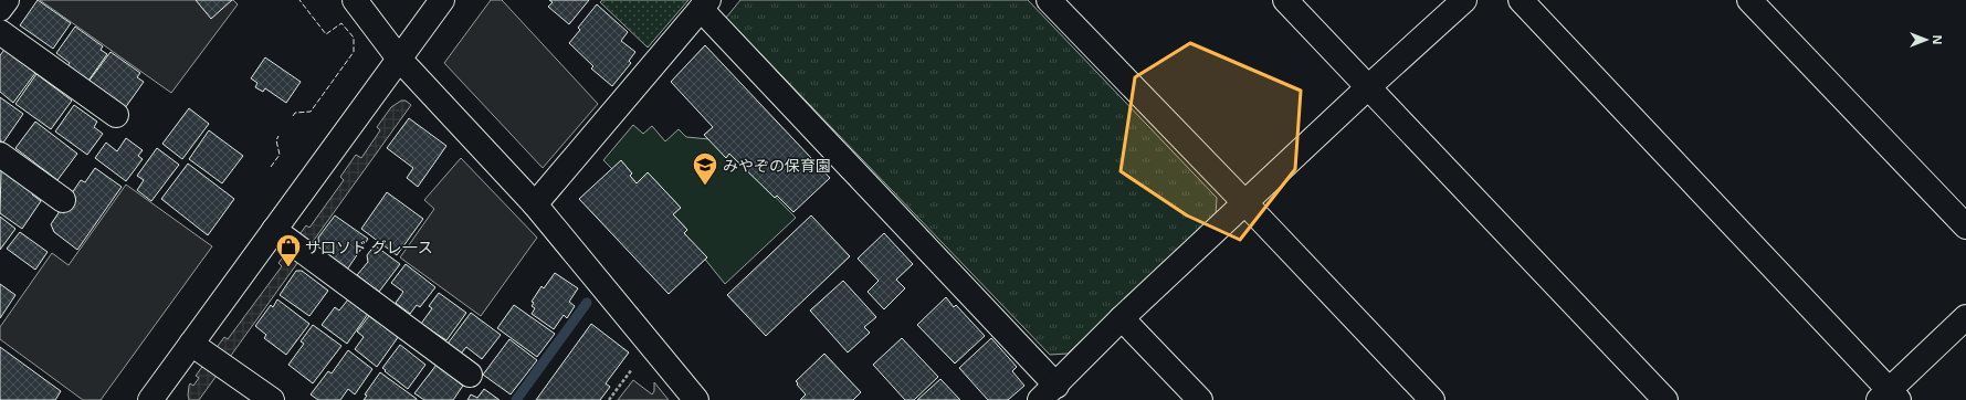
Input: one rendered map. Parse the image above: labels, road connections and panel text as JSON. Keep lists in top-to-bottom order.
{
  "places": {
    "school or university": ["みやぞの保育園"],
    "shop": ["サ口ソド グレ一ス"]
  },
  "north": "right"
}
